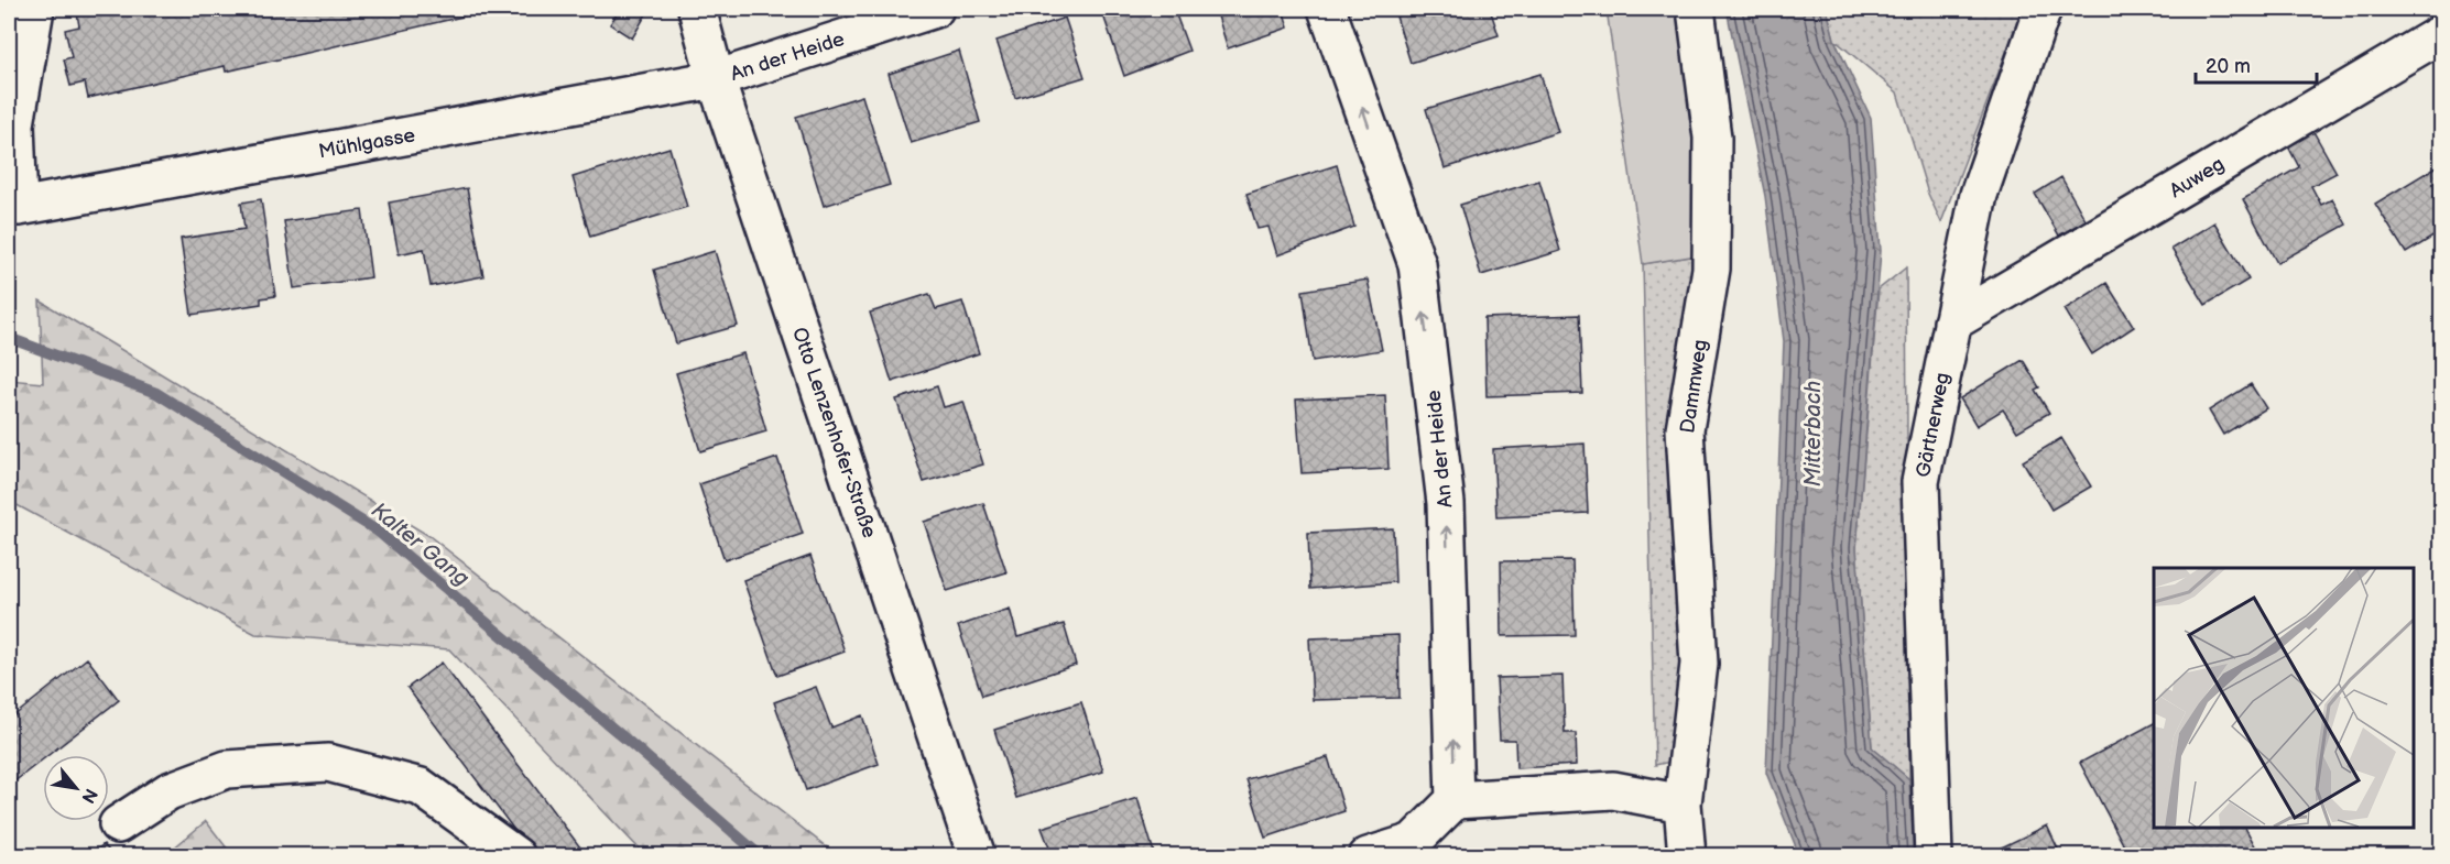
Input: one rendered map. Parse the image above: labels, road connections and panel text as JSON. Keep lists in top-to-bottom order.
{
  "streets": {
    "street": [
      "An der Heide",
      "Mühlgasse",
      "Auweg",
      "Dammweg",
      "Gärtnerweg",
      "Otto Lenzenhofer-Straße"
    ]
  },
  "crossings": [
    ["An der Heide", "Mühlgasse"],
    ["An der Heide", "Otto Lenzenhofer-Straße"],
    ["Mühlgasse", "Otto Lenzenhofer-Straße"],
    ["Auweg", "Gärtnerweg"]
  ],
  "one_way": ["An der Heide"],
  "water": ["Mitterbach", "Kalter Gang"],
  "scale_bar": "20 m",
  "north": "bottom right"
}
